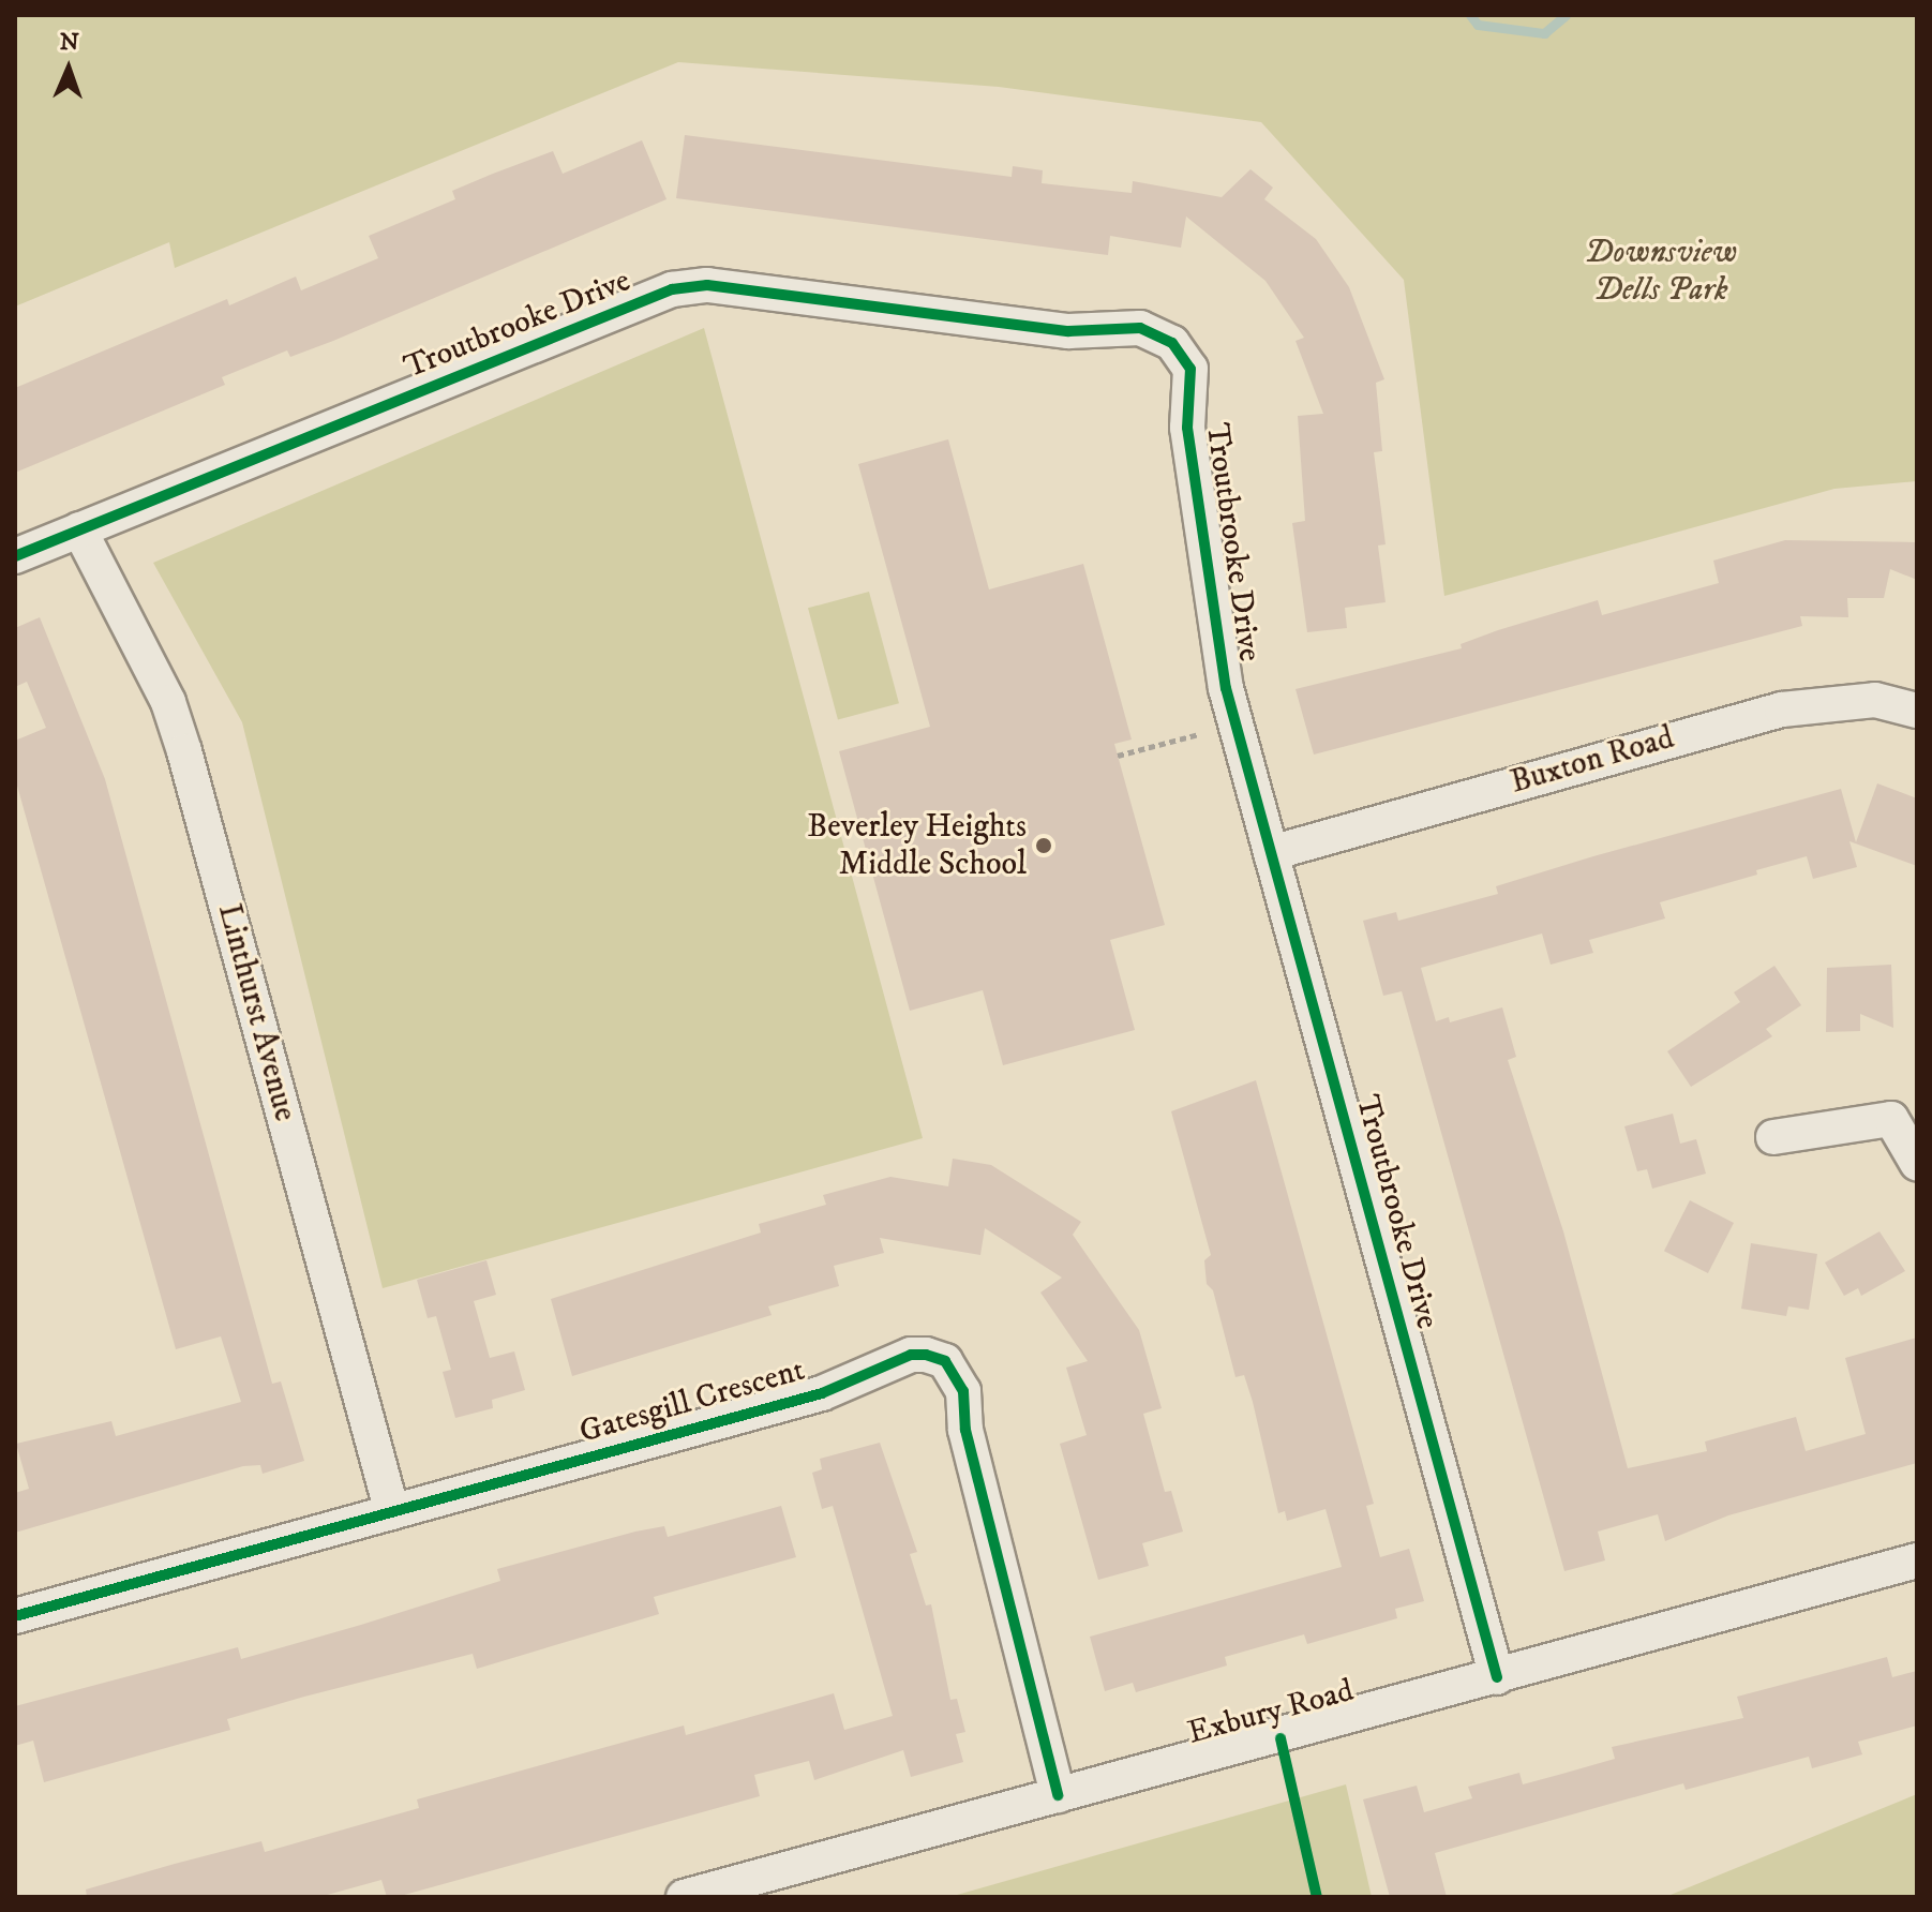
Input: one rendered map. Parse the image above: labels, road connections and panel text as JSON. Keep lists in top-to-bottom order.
{
  "streets": {
    "street": [
      "Troutbrooke Drive",
      "Buxton Road",
      "Linthurst Avenue",
      "Gatesgill Crescent",
      "Exbury Road"
    ]
  },
  "crossings": [
    ["Troutbrooke Drive", "Buxton Road"],
    ["Troutbrooke Drive", "Linthurst Avenue"],
    ["Troutbrooke Drive", "Exbury Road"],
    ["Linthurst Avenue", "Gatesgill Crescent"],
    ["Gatesgill Crescent", "Exbury Road"]
  ],
  "parks": ["Downsview Dells Park"],
  "places": ["Beverley Heights Middle School"],
  "north": "top"
}
